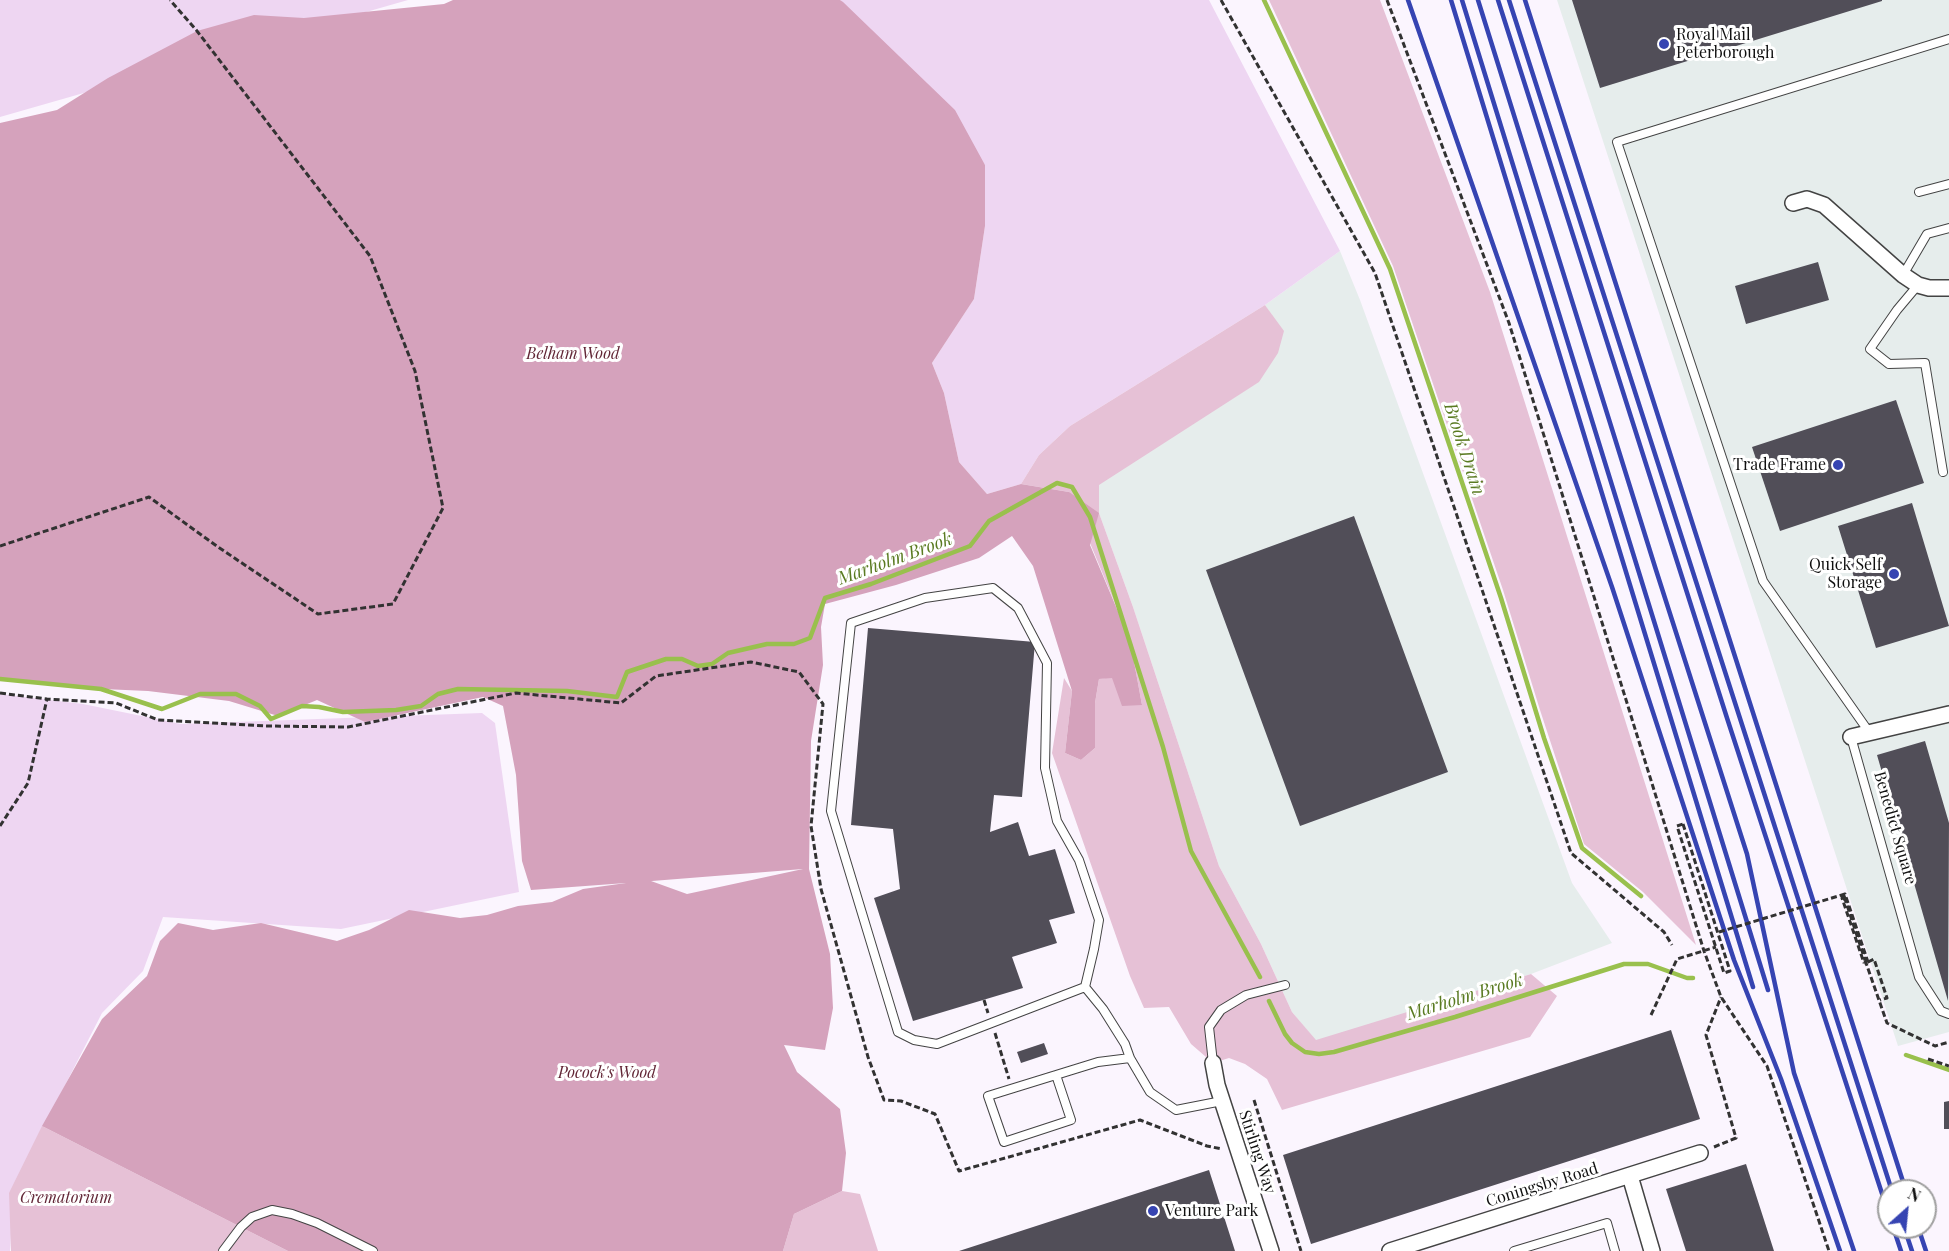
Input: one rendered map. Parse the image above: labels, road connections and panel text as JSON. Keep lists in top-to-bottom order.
{
  "streets": {
    "street": ["Benedict Square", "Stirling Way", "Coningsby Road"]
  },
  "water": ["Brook Drain", "Marholm Brook"],
  "parks": ["Belham Wood", "Pocock's Wood", "Crematorium"],
  "places": [
    "Royal Mail Peterborough",
    "Trade Frame",
    "Quick Self Storage",
    "Venture Park"
  ],
  "north": "top right"
}
